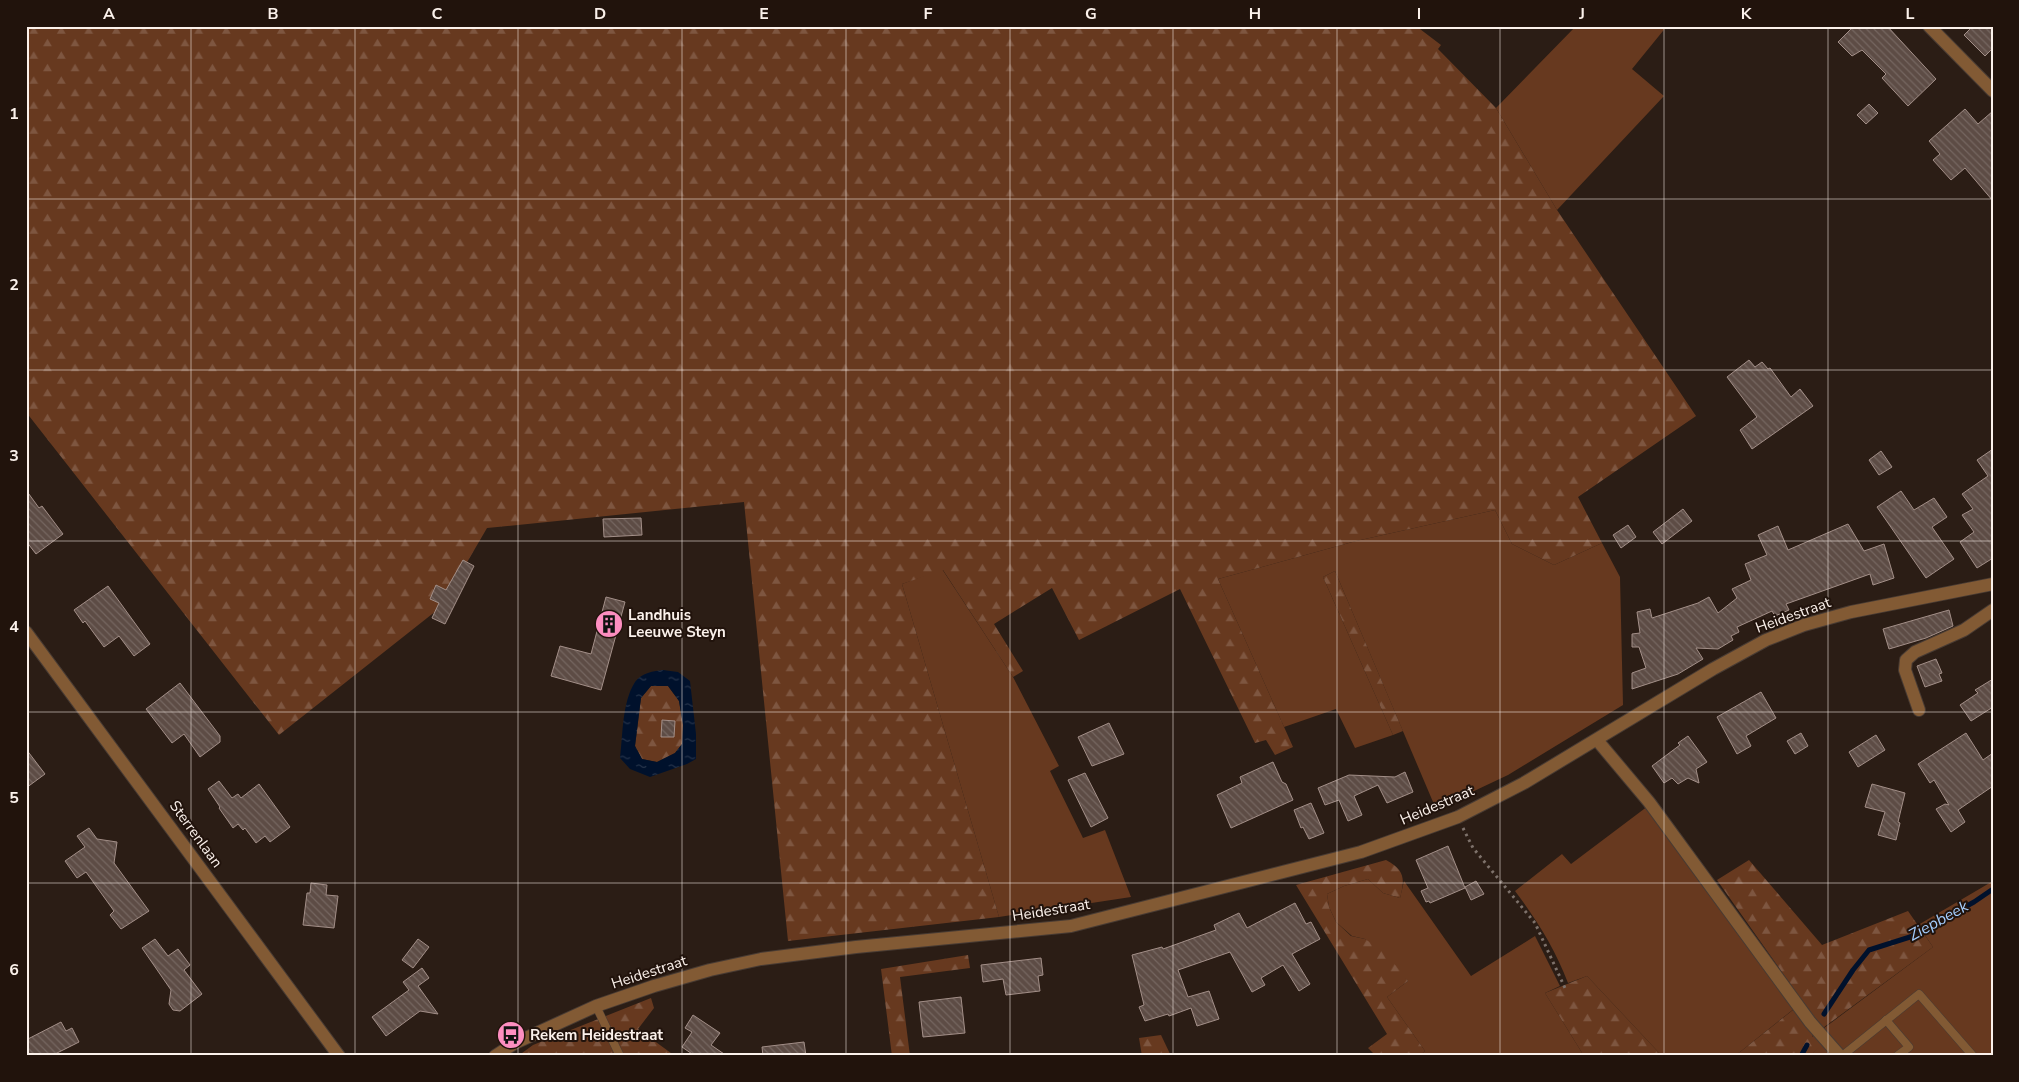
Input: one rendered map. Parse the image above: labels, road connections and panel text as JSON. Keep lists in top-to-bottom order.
{
  "streets": {
    "street": ["Heidestraat", "Sterrenlaan"]
  },
  "water": ["Ziepbeek"],
  "places": {
    "building": ["Landhuis Leeuwe Steyn"],
    "bus stop": ["Rekem Heidestraat"]
  },
  "grid": {
    "columns": [
      "A",
      "B",
      "C",
      "D",
      "E",
      "F",
      "G",
      "H",
      "I",
      "J",
      "K",
      "L"
    ],
    "rows": [
      "1",
      "2",
      "3",
      "4",
      "5",
      "6"
    ]
  }
}
